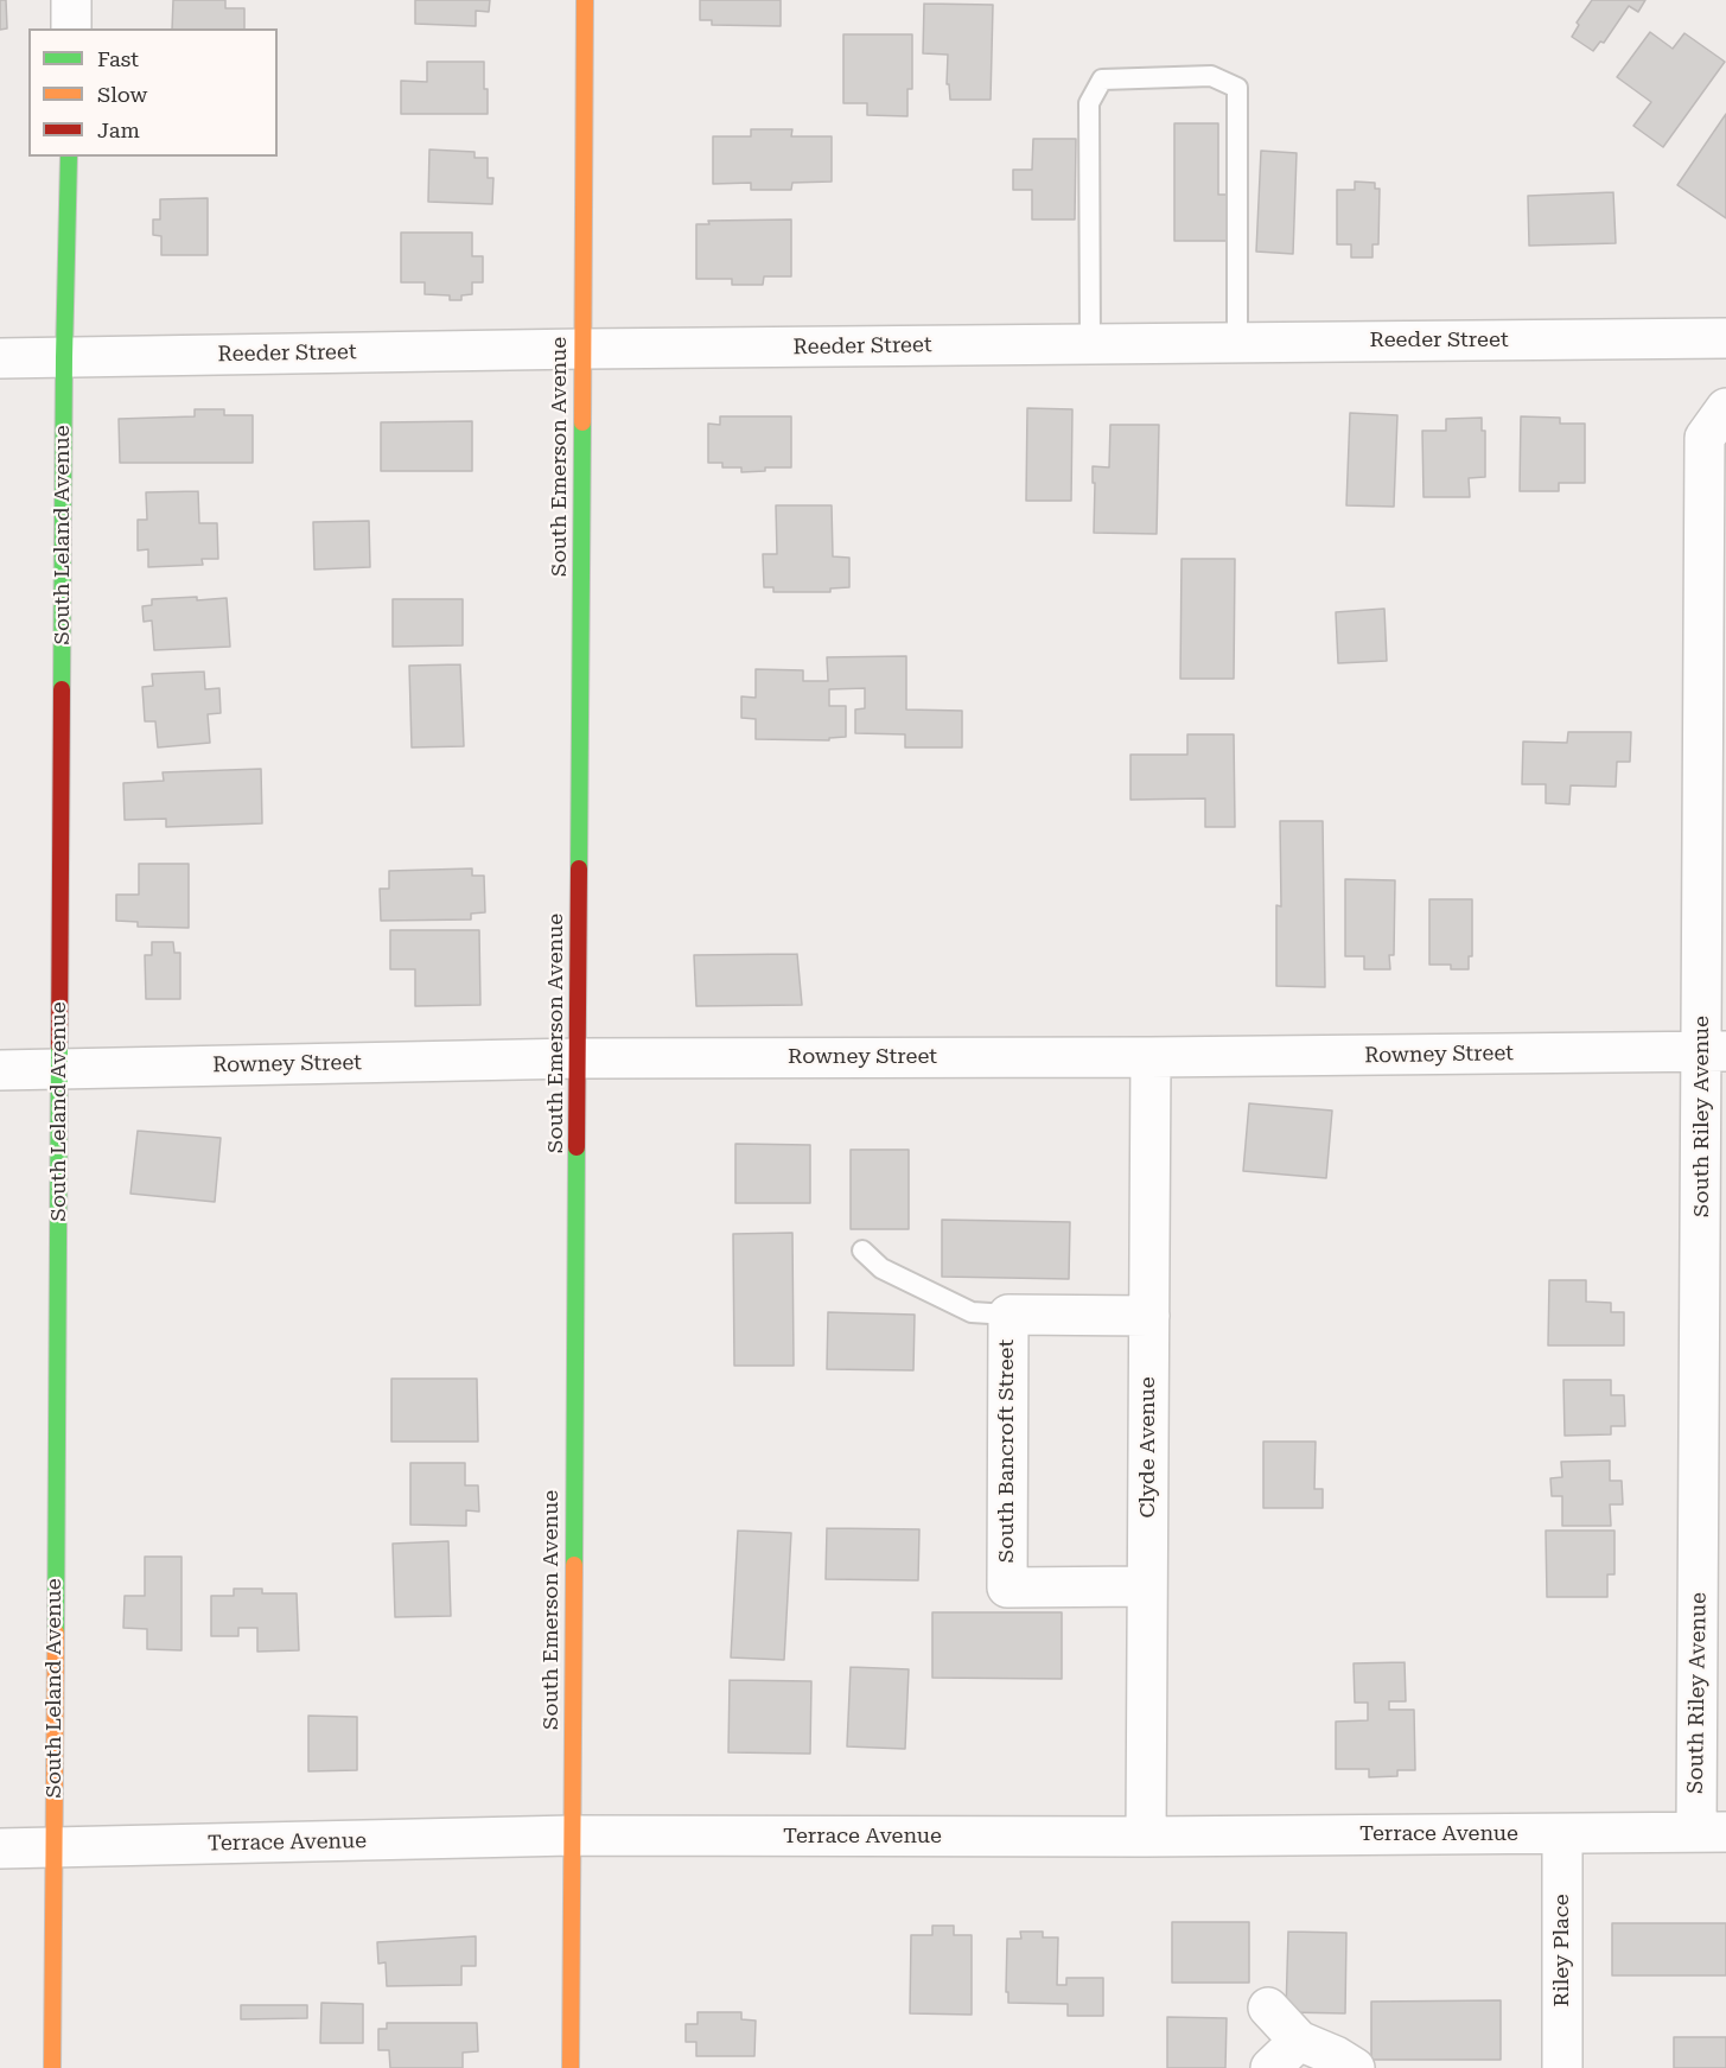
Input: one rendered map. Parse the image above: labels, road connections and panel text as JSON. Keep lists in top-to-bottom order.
{
  "streets": {
    "main road": ["South Emerson Avenue", "South Leland Avenue"],
    "street": [
      "Reeder Street",
      "Rowney Street",
      "South Riley Avenue",
      "Clyde Avenue",
      "South Bancroft Street",
      "Terrace Avenue",
      "Riley Place"
    ]
  },
  "crossings": [
    ["Reeder Street", "South Emerson Avenue"],
    ["Reeder Street", "South Leland Avenue"],
    ["South Emerson Avenue", "Rowney Street"],
    ["South Emerson Avenue", "Terrace Avenue"],
    ["South Leland Avenue", "Rowney Street"],
    ["South Leland Avenue", "Terrace Avenue"],
    ["Rowney Street", "South Riley Avenue"],
    ["Rowney Street", "Clyde Avenue"],
    ["South Riley Avenue", "Terrace Avenue"],
    ["Clyde Avenue", "South Bancroft Street"],
    ["Clyde Avenue", "Terrace Avenue"],
    ["Terrace Avenue", "Riley Place"]
  ],
  "legend": ["Fast", "Slow", "Jam"]
}
